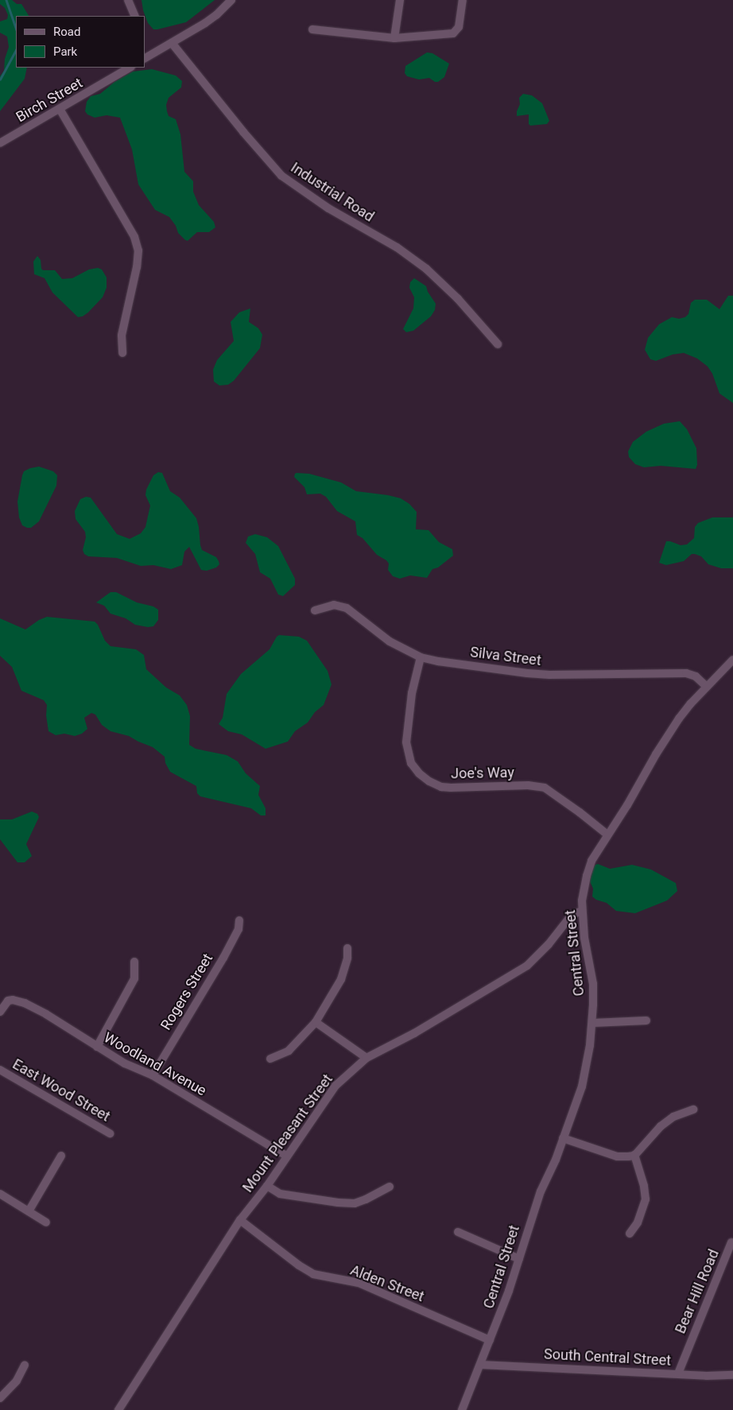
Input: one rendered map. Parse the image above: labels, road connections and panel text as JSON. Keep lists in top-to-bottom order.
{
  "streets": {
    "street": [
      "Birch Street",
      "Industrial Road",
      "Silva Street",
      "Joe's Way",
      "Central Street",
      "Rogers Street",
      "Woodland Avenue",
      "East Wood Street",
      "Mount Pleasant Street",
      "Alden Street",
      "Bear Hill Road",
      "South Central Street"
    ]
  },
  "crossings": [
    ["Silva Street", "Joe's Way"],
    ["Silva Street", "Central Street"],
    ["Joe's Way", "Central Street"],
    ["Central Street", "Mount Pleasant Street"],
    ["Central Street", "Alden Street"],
    ["Central Street", "South Central Street"],
    ["Rogers Street", "Woodland Avenue"],
    ["Woodland Avenue", "Mount Pleasant Street"],
    ["Mount Pleasant Street", "Alden Street"],
    ["Bear Hill Road", "South Central Street"]
  ],
  "legend": ["Road", "Park"]
}
